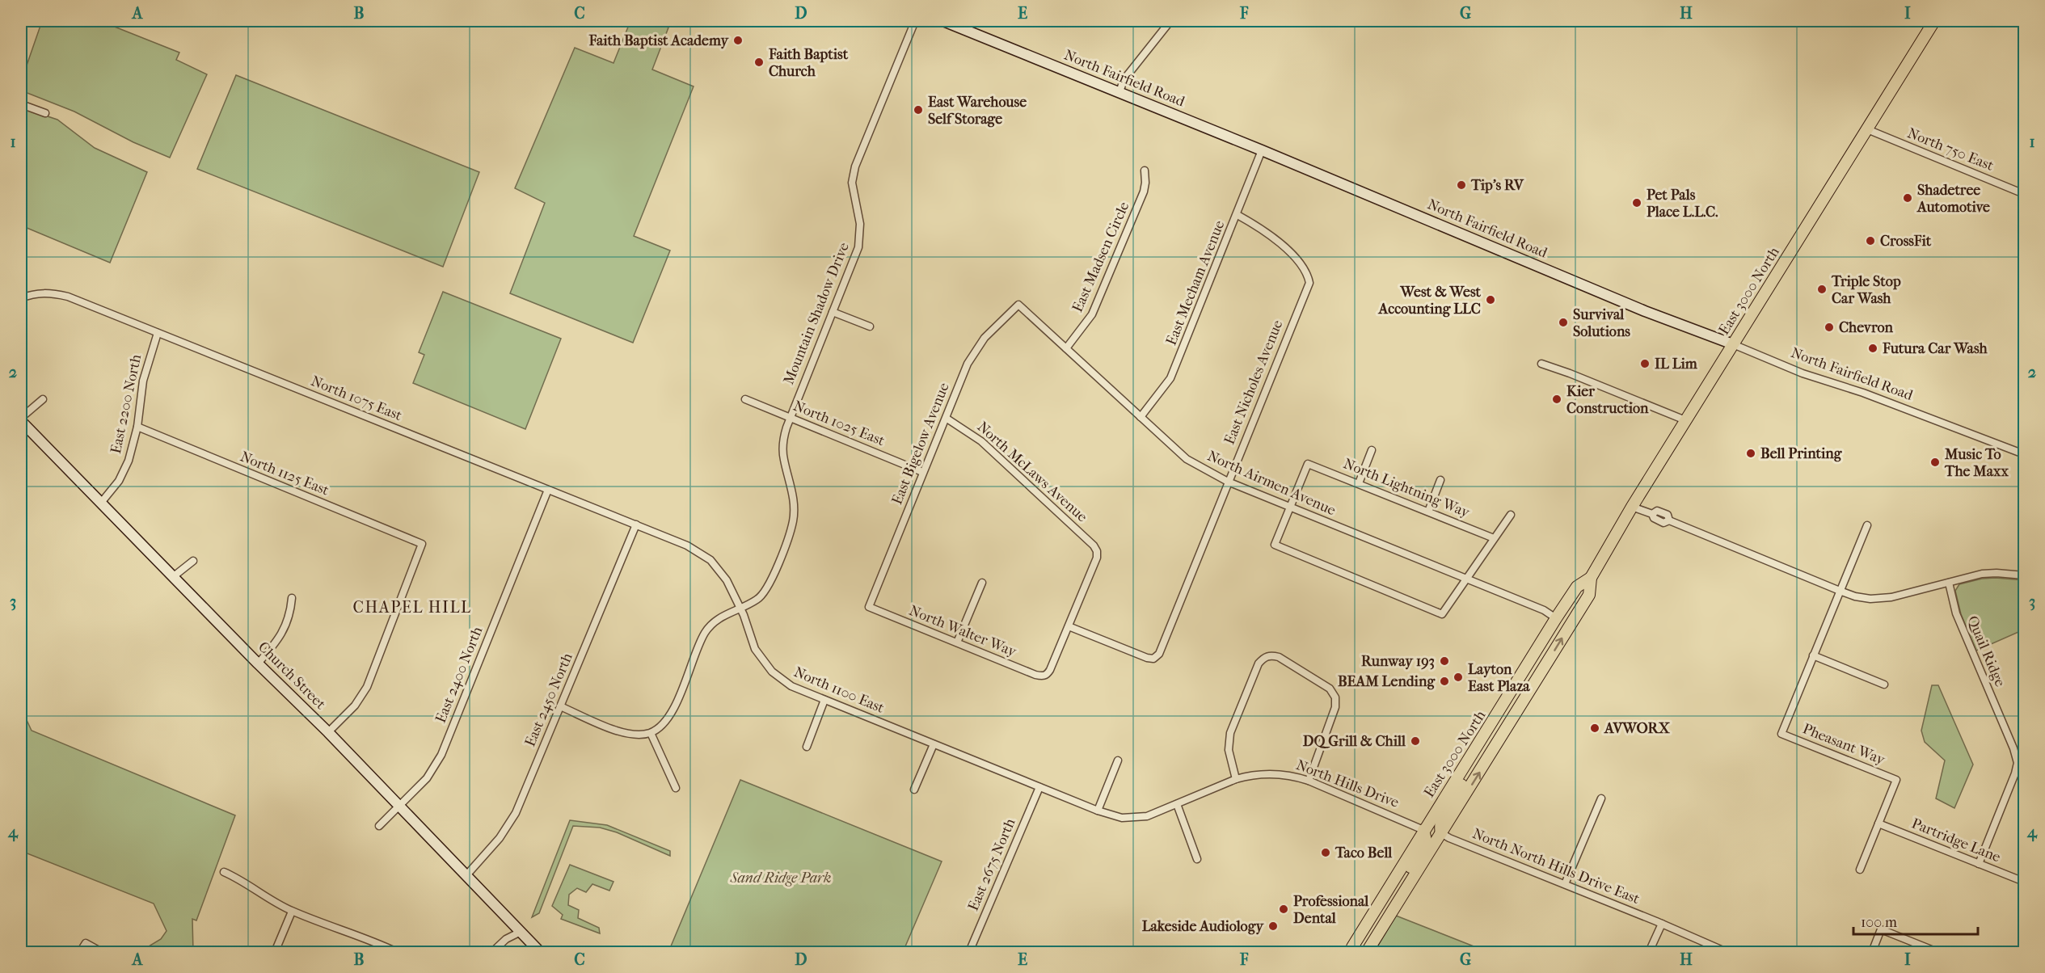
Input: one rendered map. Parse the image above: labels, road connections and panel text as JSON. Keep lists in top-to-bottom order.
{
  "streets": {
    "main road": ["North Fairfield Road", "East 3000 North", "Church Street"],
    "street": [
      "North 750 East",
      "East Madsen Circle",
      "East Mecham Avenue",
      "Mountain Shadow Drive",
      "East Nicholes Avenue",
      "North 1075 East",
      "East 2200 North",
      "North 1025 East",
      "East Bigelow Avenue",
      "North McLaws Avenue",
      "North 1125 East",
      "North Airmen Avenue",
      "North Lightning Way",
      "North Walter Way",
      "Quail Ridge",
      "East 2400 North",
      "North 1100 East",
      "East 2450 North",
      "Pheasant Way",
      "North Hills Drive",
      "Partridge Lane",
      "East 2675 North",
      "North North Hills Drive East"
    ]
  },
  "crossings": [
    ["North Fairfield Road", "East Mecham Avenue"],
    ["North Fairfield Road", "East 3000 North"],
    ["North 750 East", "East 3000 North"],
    ["East Madsen Circle", "North Airmen Avenue"],
    ["East Mecham Avenue", "East Nicholes Avenue"],
    ["East Mecham Avenue", "North Airmen Avenue"],
    ["East 3000 North", "North Airmen Avenue"],
    ["East 3000 North", "North Hills Drive"],
    ["East 3000 North", "North North Hills Drive East"],
    ["Mountain Shadow Drive", "North 1025 East"],
    ["Mountain Shadow Drive", "North 1100 East"],
    ["East Nicholes Avenue", "North McLaws Avenue"],
    ["East Nicholes Avenue", "North Airmen Avenue"],
    ["East Nicholes Avenue", "North Walter Way"],
    ["North 1075 East", "East 2200 North"],
    ["North 1075 East", "East 2400 North"],
    ["North 1075 East", "North 1100 East"],
    ["North 1075 East", "East 2450 North"],
    ["East 2200 North", "North 1125 East"],
    ["East 2200 North", "Church Street"],
    ["North 1025 East", "East Bigelow Avenue"],
    ["East Bigelow Avenue", "North McLaws Avenue"],
    ["East Bigelow Avenue", "North Airmen Avenue"],
    ["East Bigelow Avenue", "North Walter Way"],
    ["North McLaws Avenue", "North Walter Way"],
    ["North 1125 East", "Church Street"],
    ["North Airmen Avenue", "North Lightning Way"],
    ["Quail Ridge", "Partridge Lane"],
    ["East 2400 North", "Church Street"],
    ["Church Street", "East 2450 North"],
    ["North 1100 East", "East 2450 North"],
    ["North 1100 East", "North Hills Drive"],
    ["North 1100 East", "East 2675 North"],
    ["Pheasant Way", "Partridge Lane"],
    ["North Hills Drive", "East 2675 North"]
  ],
  "districts": ["CHAPEL HILL"],
  "parks": ["Sand Ridge Park"],
  "places": [
    "Faith Baptist Academy",
    "Faith Baptist Church",
    "East Warehouse Self Storage",
    "Tip's RV",
    "Shadetree Automotive",
    "Pet Pals Place L.L.C.",
    "CrossFit",
    "Triple Stop Car Wash",
    "West & West Accounting LLC",
    "Survival Solutions",
    "Chevron",
    "Futura Car Wash",
    "IL Lim",
    "Kier Construction",
    "Bell Printing",
    "Music To The Maxx",
    "Runway 193",
    "Layton East Plaza",
    "BEAM Lending",
    "AVWORX",
    "DQ Grill & Chill",
    "Taco Bell",
    "Professional Dental",
    "Lakeside Audiology"
  ],
  "scale_bar": "100 m",
  "grid": {
    "columns": [
      "A",
      "B",
      "C",
      "D",
      "E",
      "F",
      "G",
      "H",
      "I"
    ],
    "rows": [
      "1",
      "2",
      "3",
      "4"
    ]
  }
}
